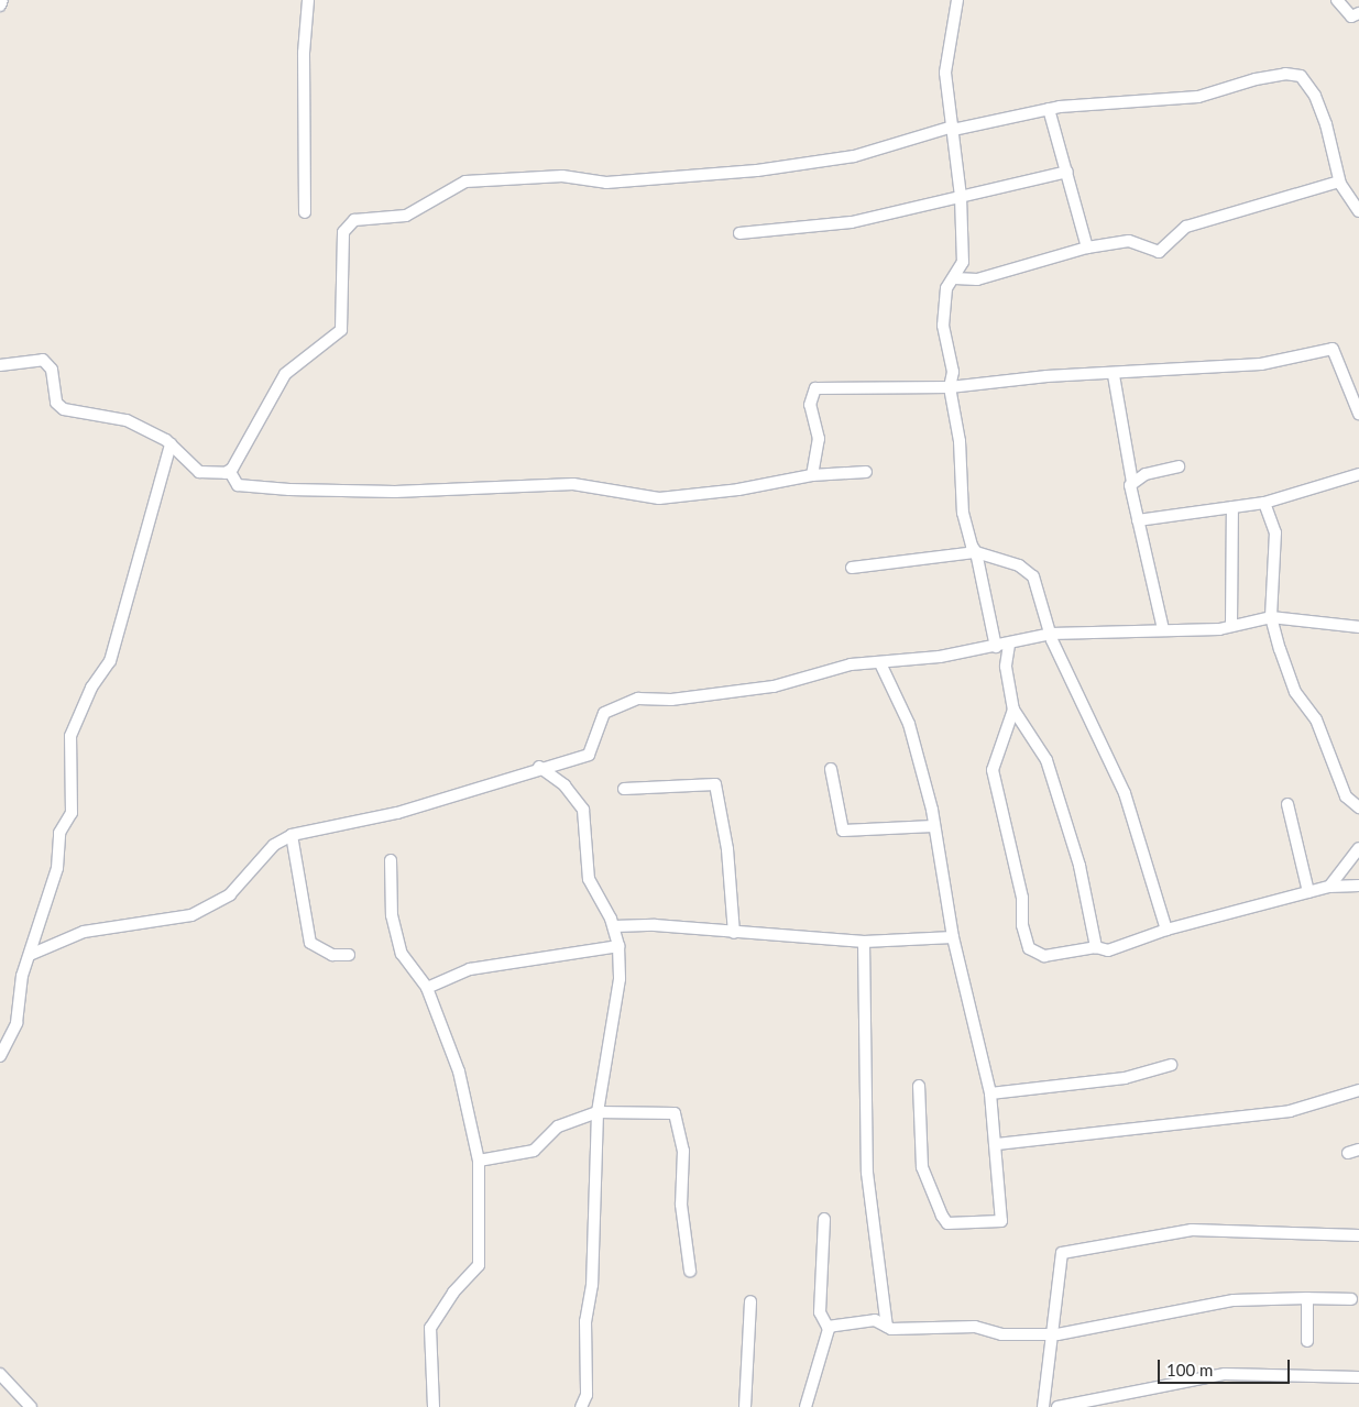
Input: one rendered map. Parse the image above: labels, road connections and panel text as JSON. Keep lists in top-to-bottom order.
{
  "scale_bar": "100 m"
}
